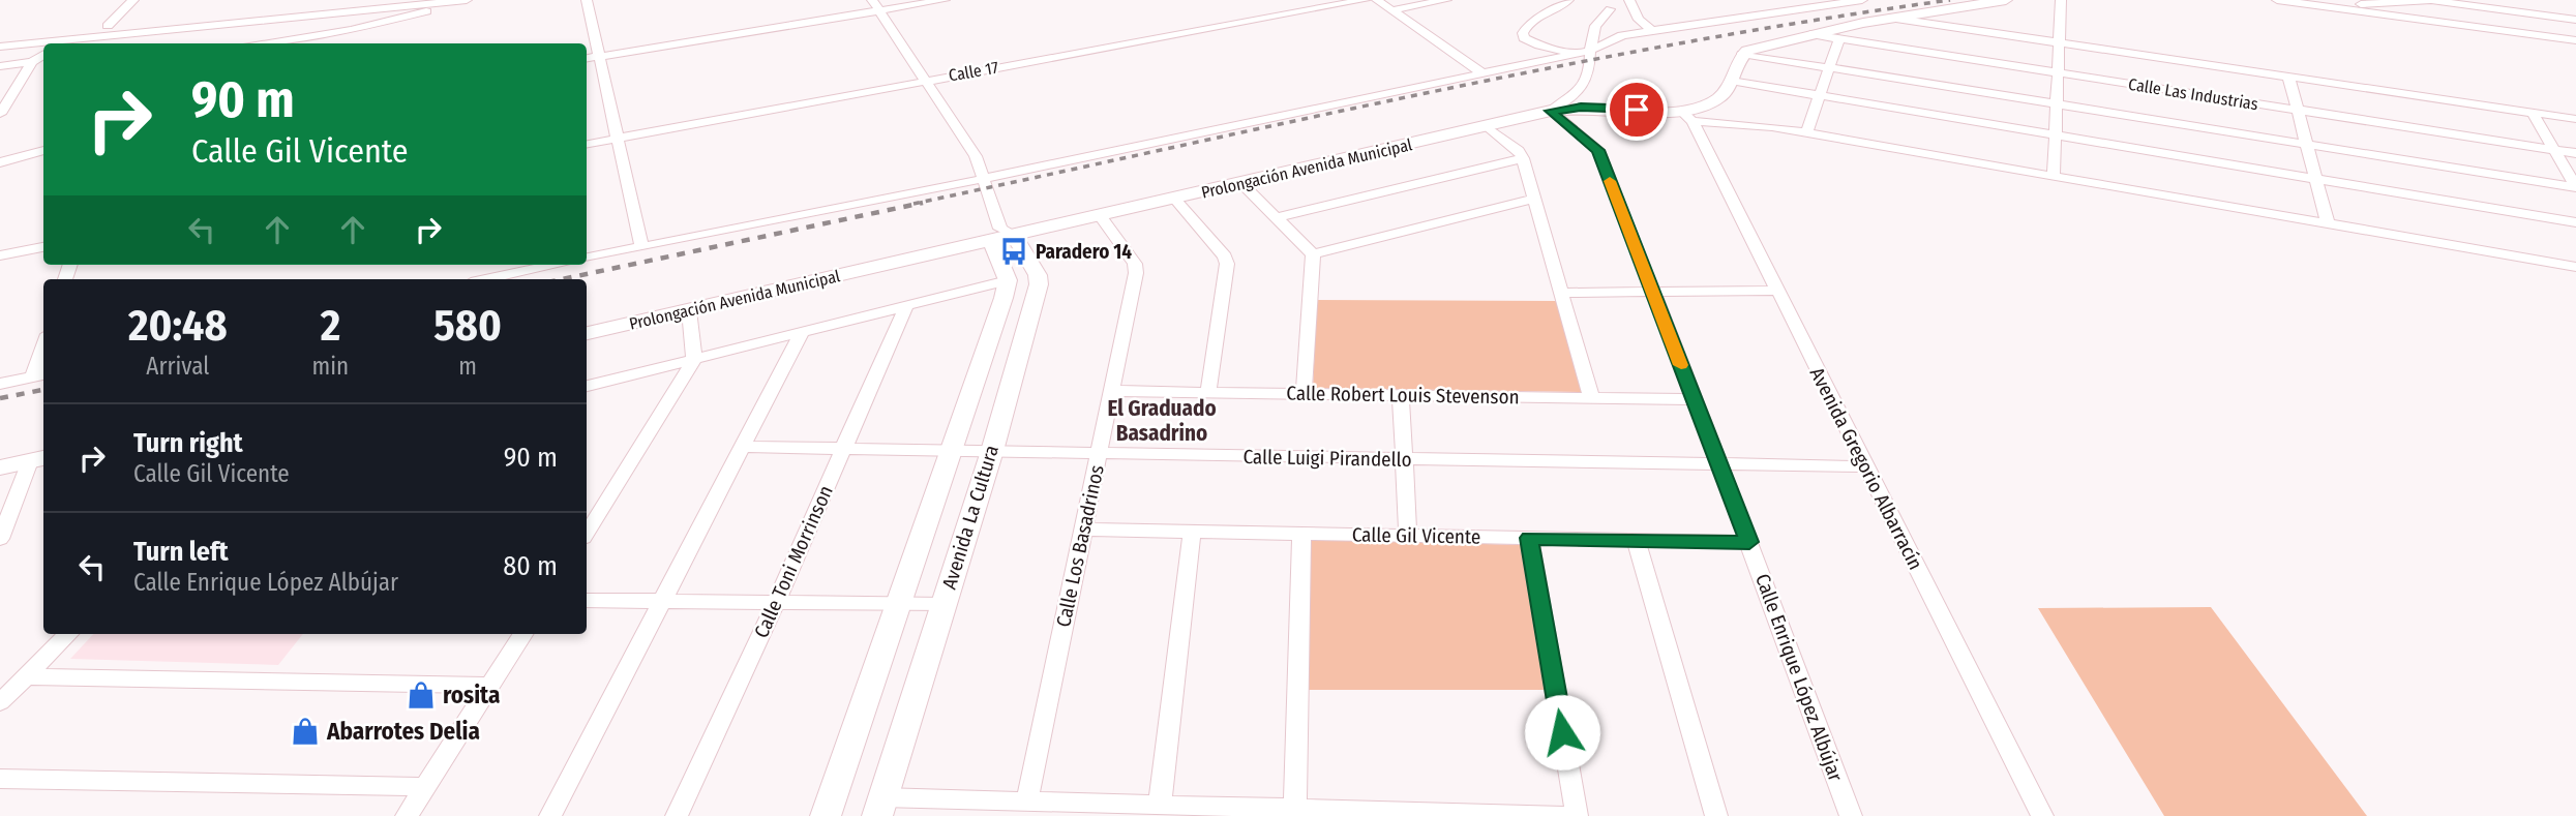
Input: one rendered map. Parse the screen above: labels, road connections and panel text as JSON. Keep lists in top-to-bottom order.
{
  "streets": {
    "main road": ["Prolongación Avenida Municipal", "Avenida La Cultura"],
    "street": [
      "Calle 17",
      "Calle Las Industrias",
      "Calle Robert Louis Stevenson",
      "Calle Luigi Pirandello",
      "Avenida Gregorio Albarracín",
      "Calle Gil Vicente",
      "Calle Los Basadrinos",
      "Calle Toni Morrinson",
      "Calle Enrique López Albújar"
    ]
  },
  "crossings": [
    ["Calle 17", "Avenida La Cultura"],
    ["Prolongación Avenida Municipal", "Avenida Gregorio Albarracín"],
    ["Prolongación Avenida Municipal", "Avenida La Cultura"],
    ["Prolongación Avenida Municipal", "Calle Los Basadrinos"],
    ["Prolongación Avenida Municipal", "Calle Enrique López Albújar"],
    ["Calle Robert Louis Stevenson", "Calle Los Basadrinos"],
    ["Calle Robert Louis Stevenson", "Calle Enrique López Albújar"],
    ["Calle Luigi Pirandello", "Avenida Gregorio Albarracín"],
    ["Calle Luigi Pirandello", "Avenida La Cultura"],
    ["Calle Luigi Pirandello", "Calle Los Basadrinos"],
    ["Calle Luigi Pirandello", "Calle Toni Morrinson"],
    ["Calle Luigi Pirandello", "Calle Enrique López Albújar"],
    ["Calle Gil Vicente", "Calle Los Basadrinos"],
    ["Calle Gil Vicente", "Calle Enrique López Albújar"]
  ],
  "districts": ["El Graduado Basadrino"],
  "places": {
    "bus stop": ["Paradero 14"],
    "shop": ["rosita", "Abarrotes Delia"]
  },
  "page": {
    "turn": ["90 m", "Calle Gil Vicente"],
    "eta": [
      "20:48",
      "Arrival",
      "2",
      "min",
      "580",
      "m"
    ],
    "list": [
      {
        "name": "Turn right",
        "note": "Calle Gil Vicente",
        "value": "90 m"
      },
      {
        "name": "Turn left",
        "note": "Calle Enrique López Albújar",
        "value": "80 m"
      }
    ]
  }
}
